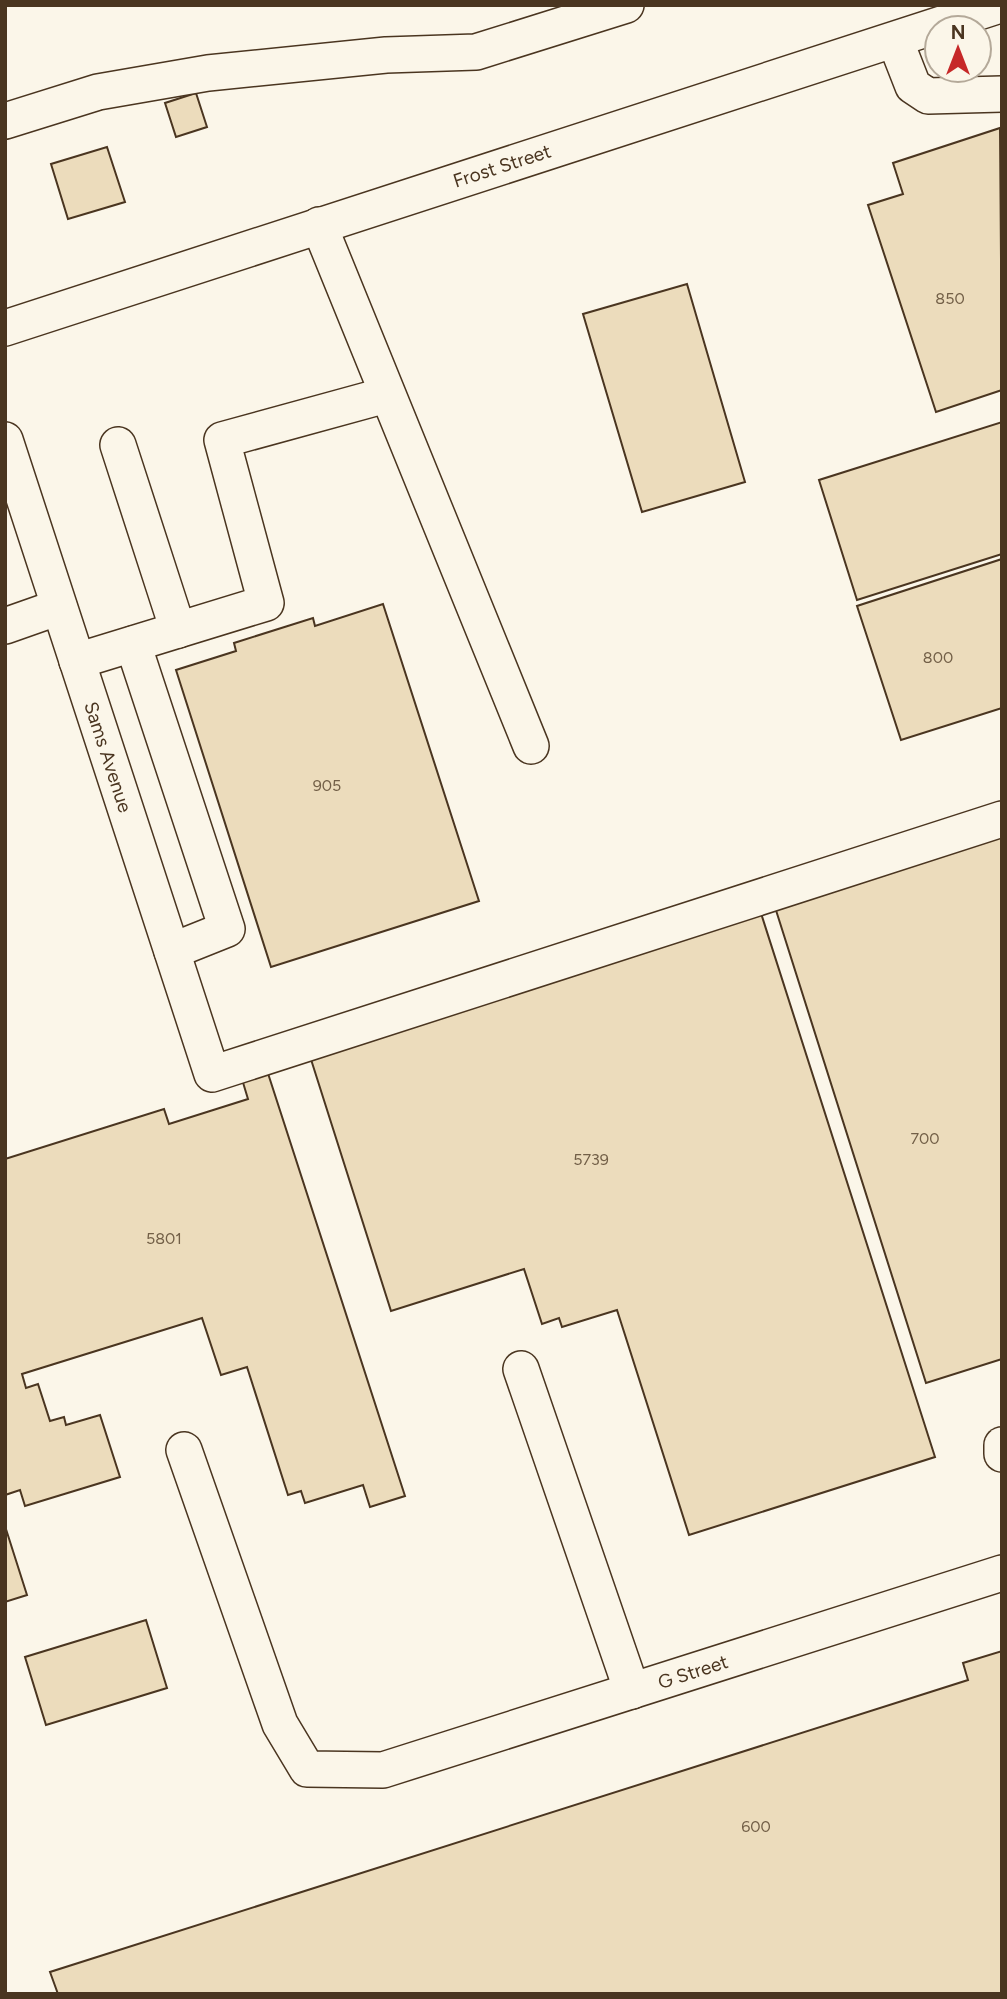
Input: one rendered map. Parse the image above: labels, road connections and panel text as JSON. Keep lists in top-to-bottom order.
{
  "streets": {
    "street": ["Frost Street", "Sams Avenue", "G Street"]
  },
  "house_numbers": [
    "850",
    "800",
    "905",
    "700",
    "5739",
    "5801",
    "600"
  ],
  "north": "top"
}
